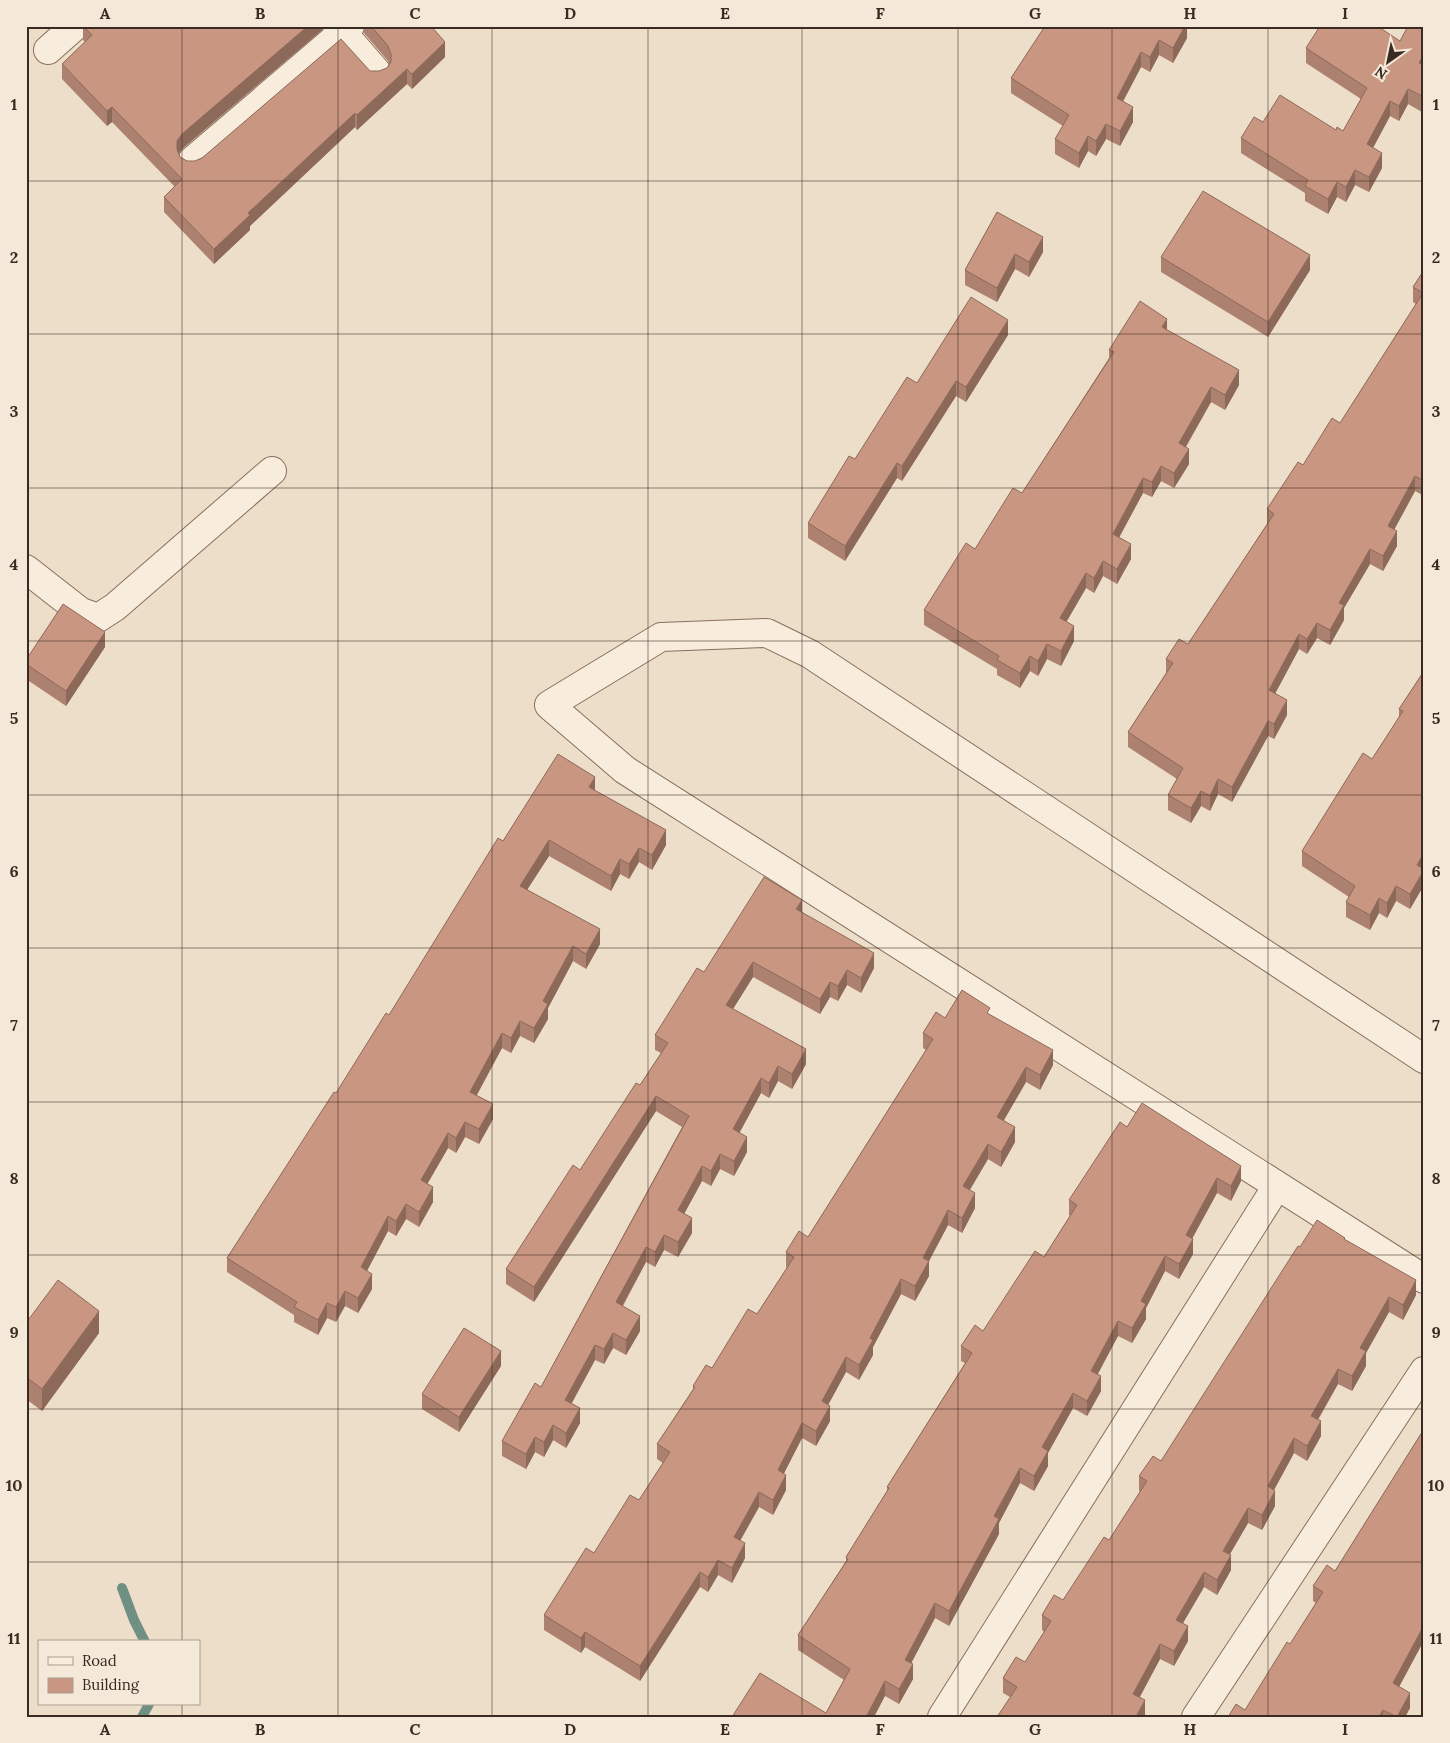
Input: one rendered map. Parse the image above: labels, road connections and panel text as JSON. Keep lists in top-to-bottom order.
{
  "legend": ["Road", "Building"],
  "north": "bottom left",
  "grid": {
    "columns": [
      "A",
      "B",
      "C",
      "D",
      "E",
      "F",
      "G",
      "H",
      "I"
    ],
    "rows": [
      "1",
      "2",
      "3",
      "4",
      "5",
      "6",
      "7",
      "8",
      "9",
      "10",
      "11"
    ]
  }
}
